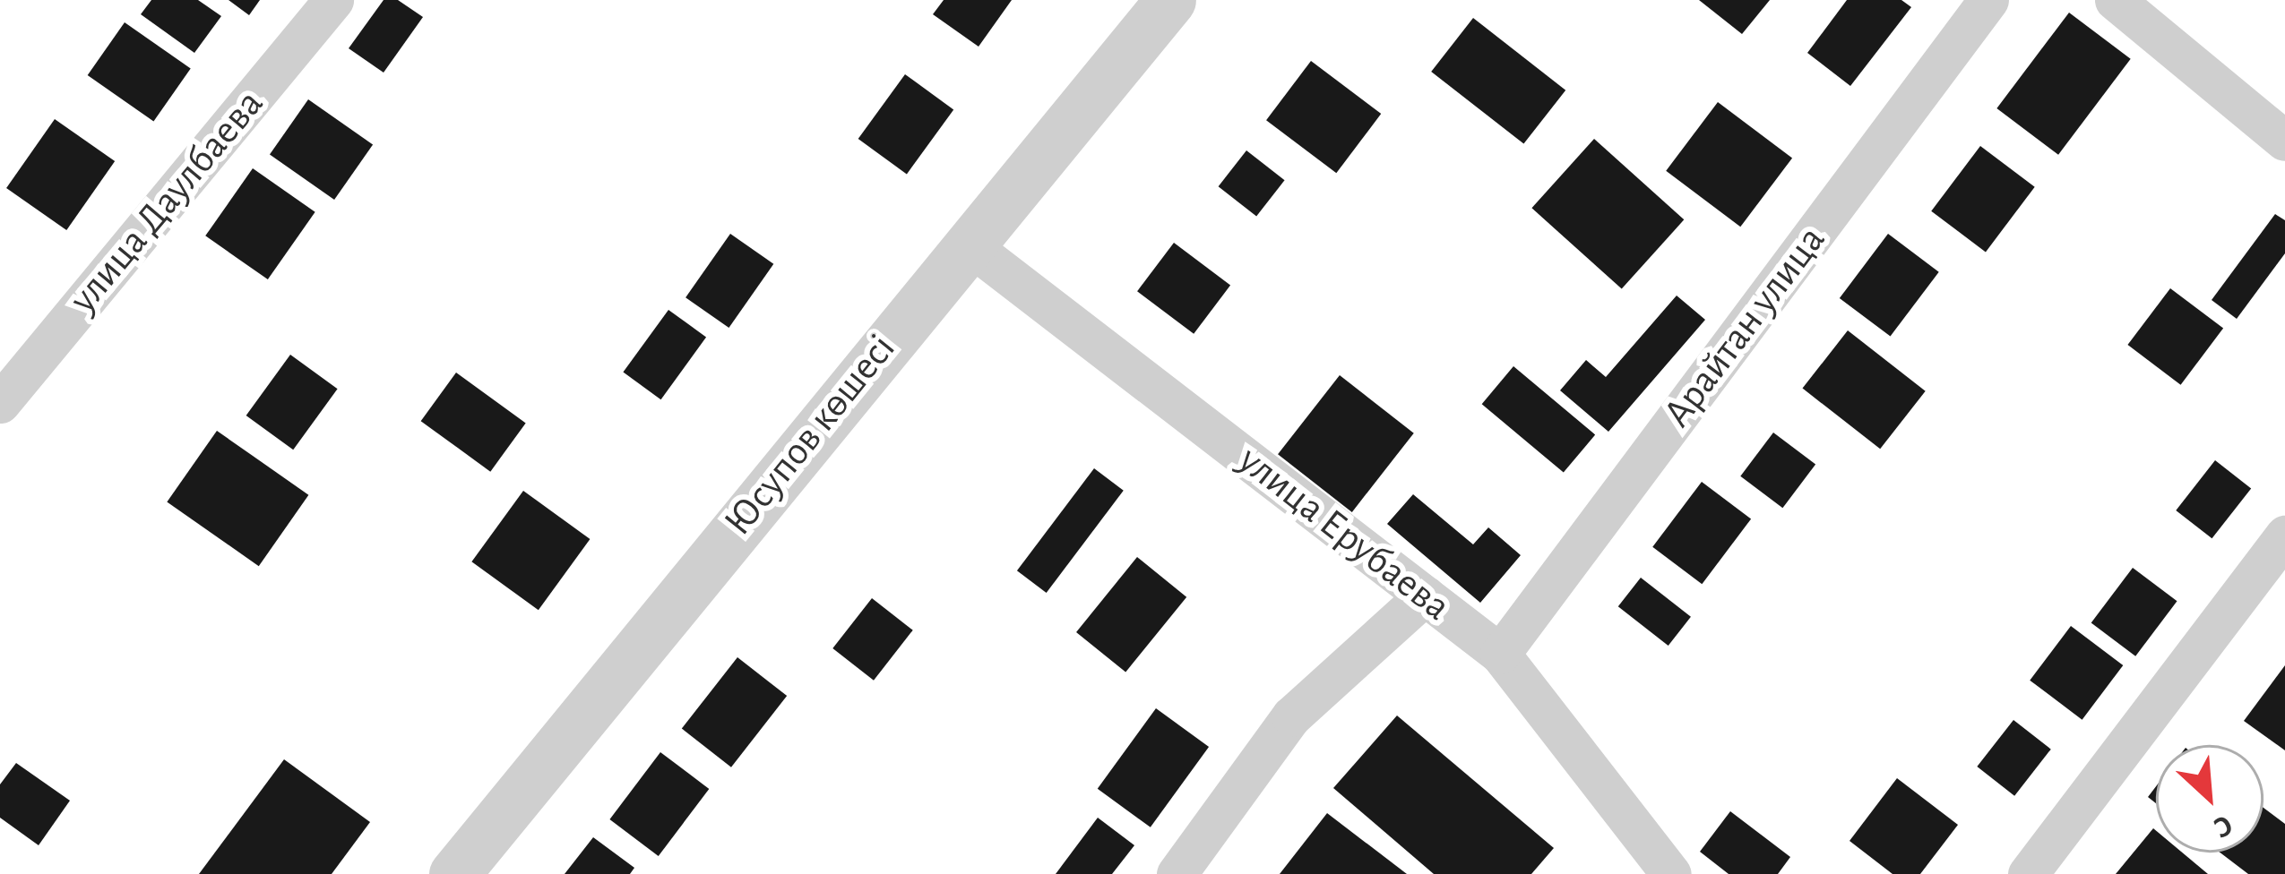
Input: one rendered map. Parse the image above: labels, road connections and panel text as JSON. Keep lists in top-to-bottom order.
{
  "streets": {
    "street": [
      "улица Даулбаева",
      "Арайтан улица",
      "Юсупов көшесі",
      "улица Ерубаева"
    ]
  },
  "crossings": [
    ["Арайтан улица", "улица Ерубаева"],
    ["Юсупов көшесі", "улица Ерубаева"]
  ],
  "north": "bottom right"
}
